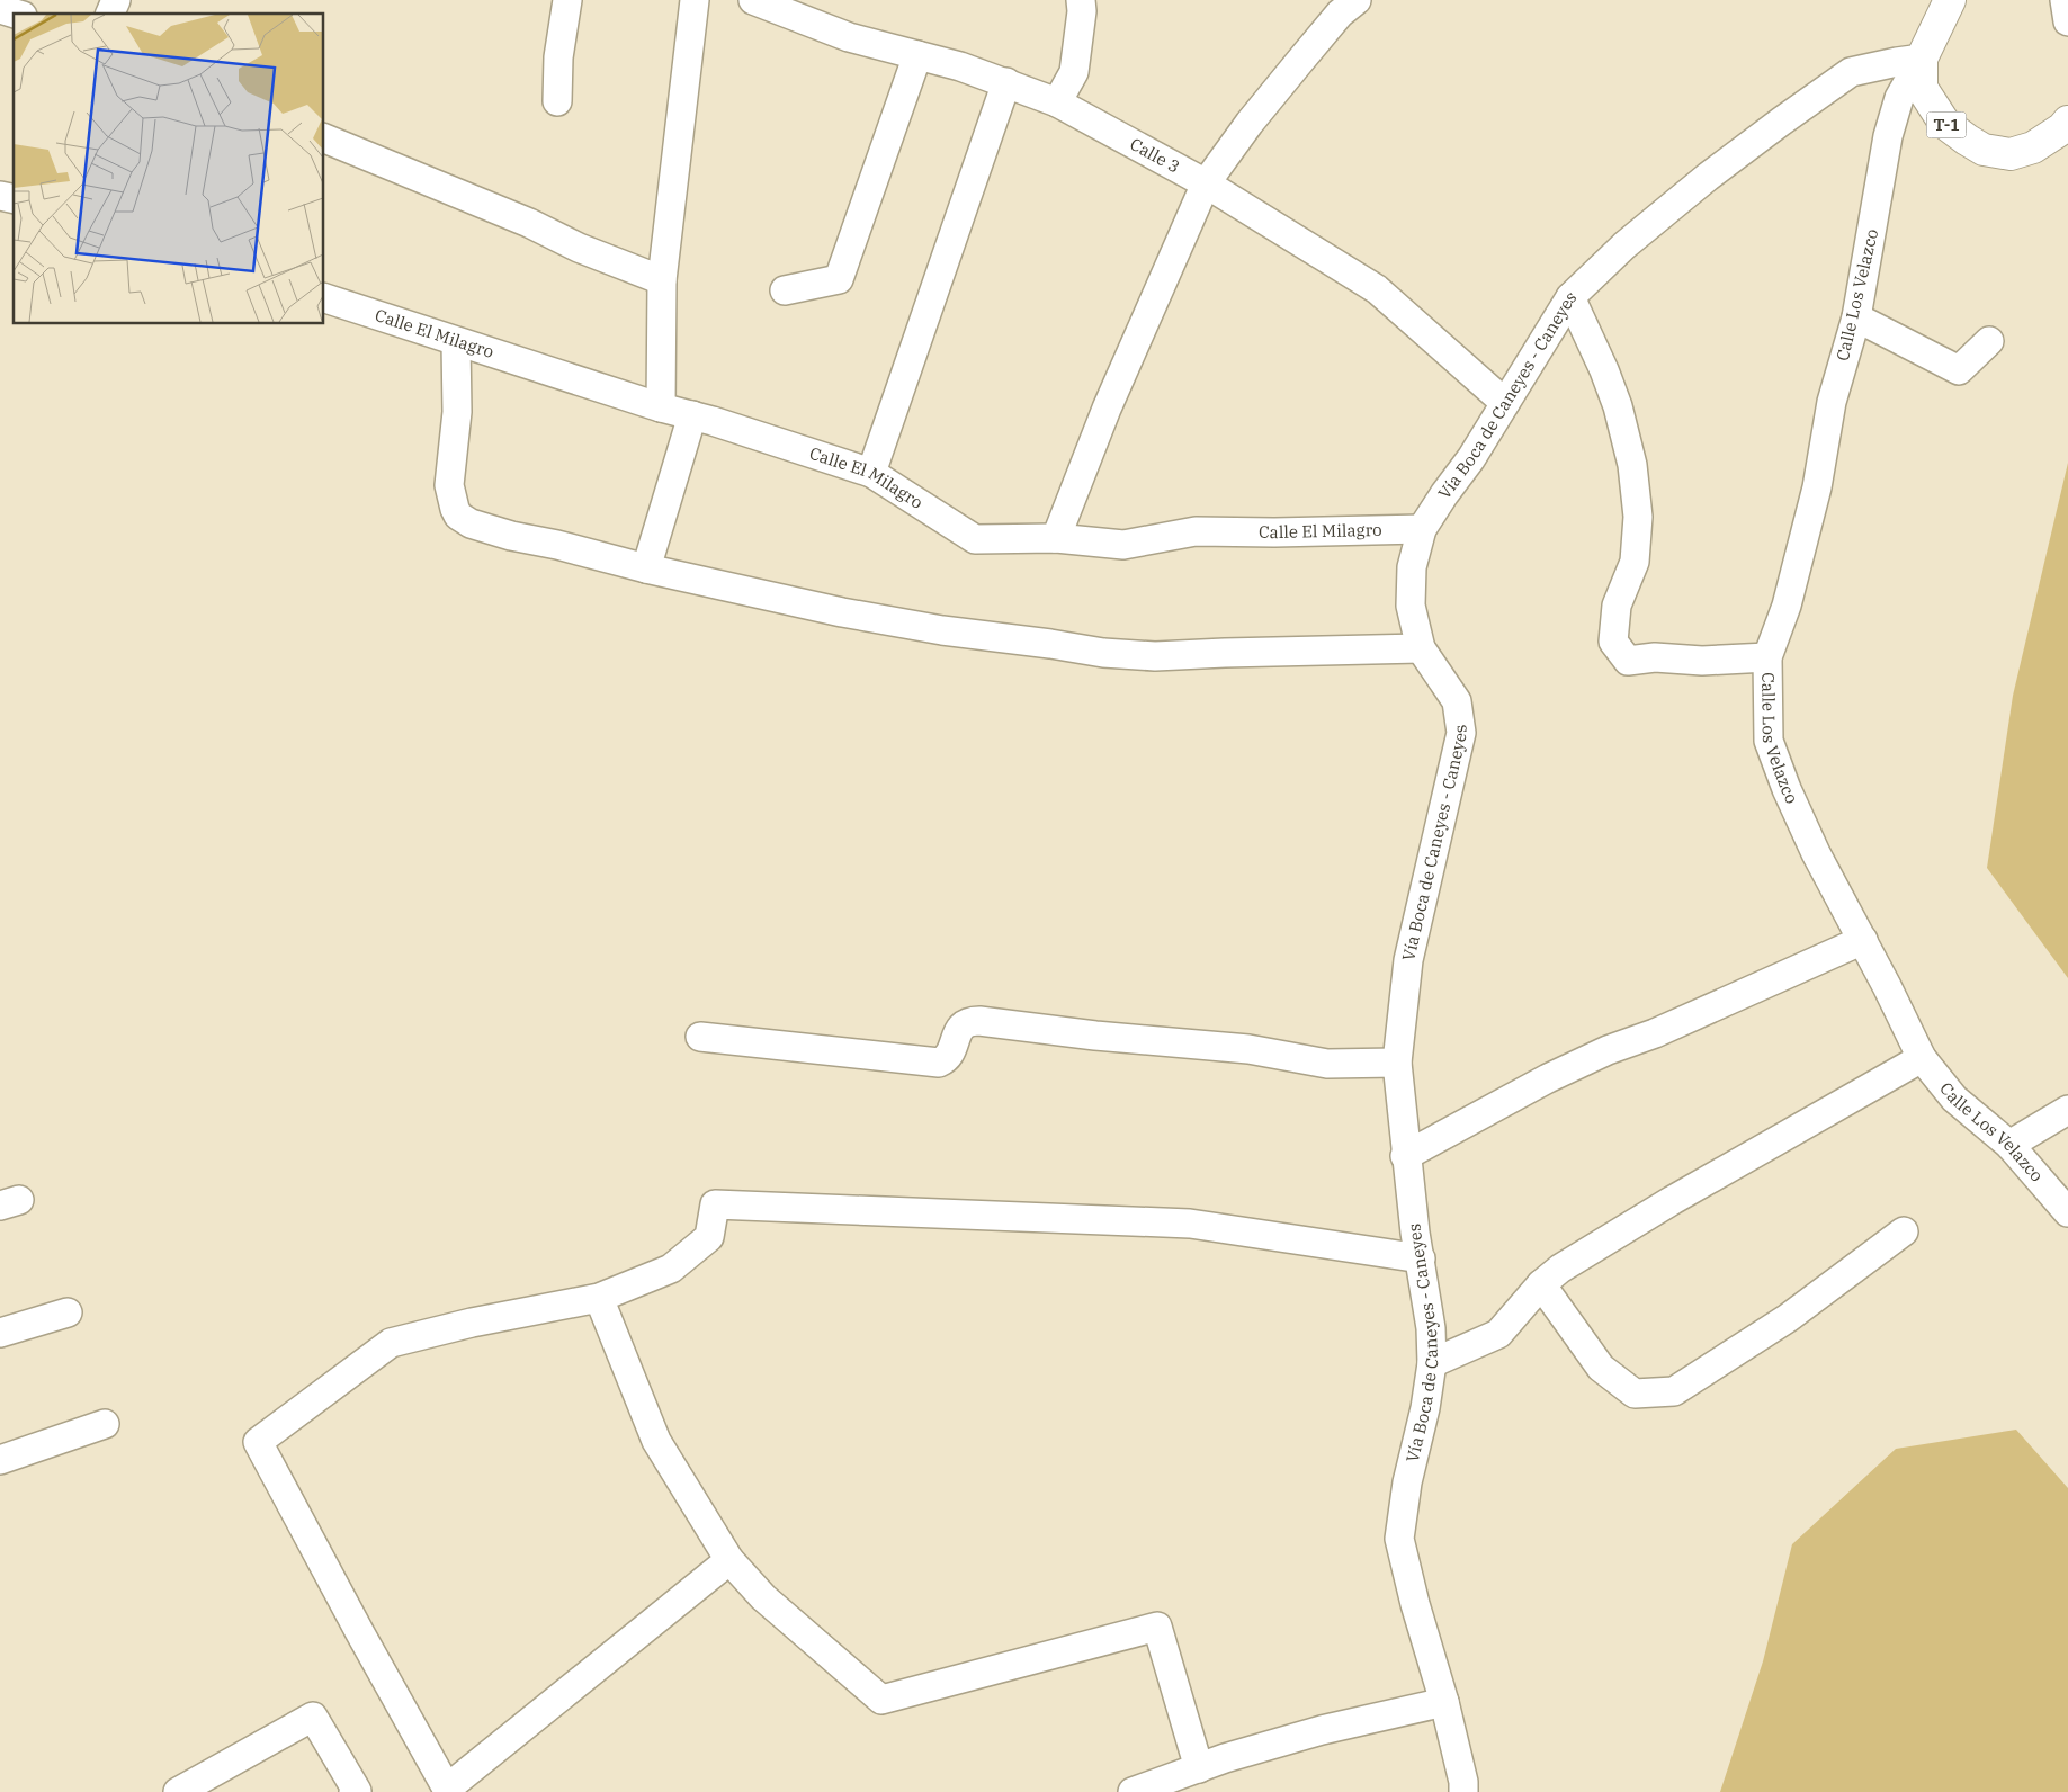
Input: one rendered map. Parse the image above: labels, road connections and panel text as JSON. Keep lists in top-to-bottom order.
{
  "streets": {
    "highway": ["T-1"],
    "street": [
      "Calle 3",
      "Calle Los Velazco",
      "Calle El Milagro",
      "Vía Boca de Caneyes - Caneyes"
    ]
  },
  "crossings": [
    ["T-1", "Calle Los Velazco"],
    ["T-1", "Vía Boca de Caneyes - Caneyes"],
    ["Calle 3", "Vía Boca de Caneyes - Caneyes"],
    ["Calle Los Velazco", "Vía Boca de Caneyes - Caneyes"],
    ["Calle El Milagro", "Vía Boca de Caneyes - Caneyes"]
  ]
}
